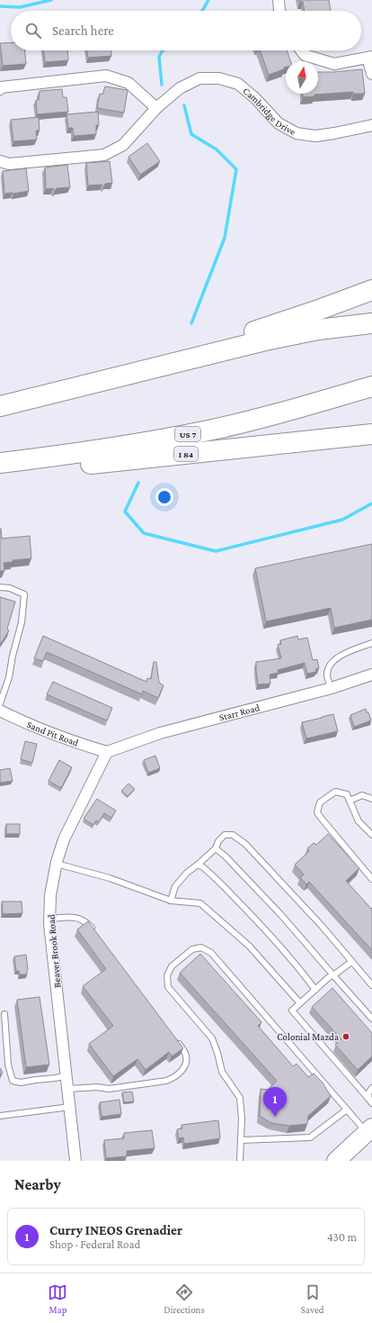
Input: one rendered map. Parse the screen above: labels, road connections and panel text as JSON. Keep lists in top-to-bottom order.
{
  "streets": {
    "highway": ["US 7", "I 84"],
    "street": [
      "Cambridge Drive",
      "Starr Road",
      "Sand Pit Road",
      "Beaver Brook Road"
    ]
  },
  "crossings": [
    ["Starr Road", "Sand Pit Road"],
    ["Starr Road", "Beaver Brook Road"],
    ["Sand Pit Road", "Beaver Brook Road"]
  ],
  "places": ["Colonial Mazda"],
  "north": "top",
  "page": {
    "search": "Search here",
    "pins": "1",
    "heading": "Nearby",
    "list": [
      {
        "mark": "1",
        "name": "Curry INEOS Grenadier",
        "note": "Shop · Federal Road",
        "value": "430 m"
      }
    ],
    "nav": ["Map", "Directions", "Saved"]
  }
}
